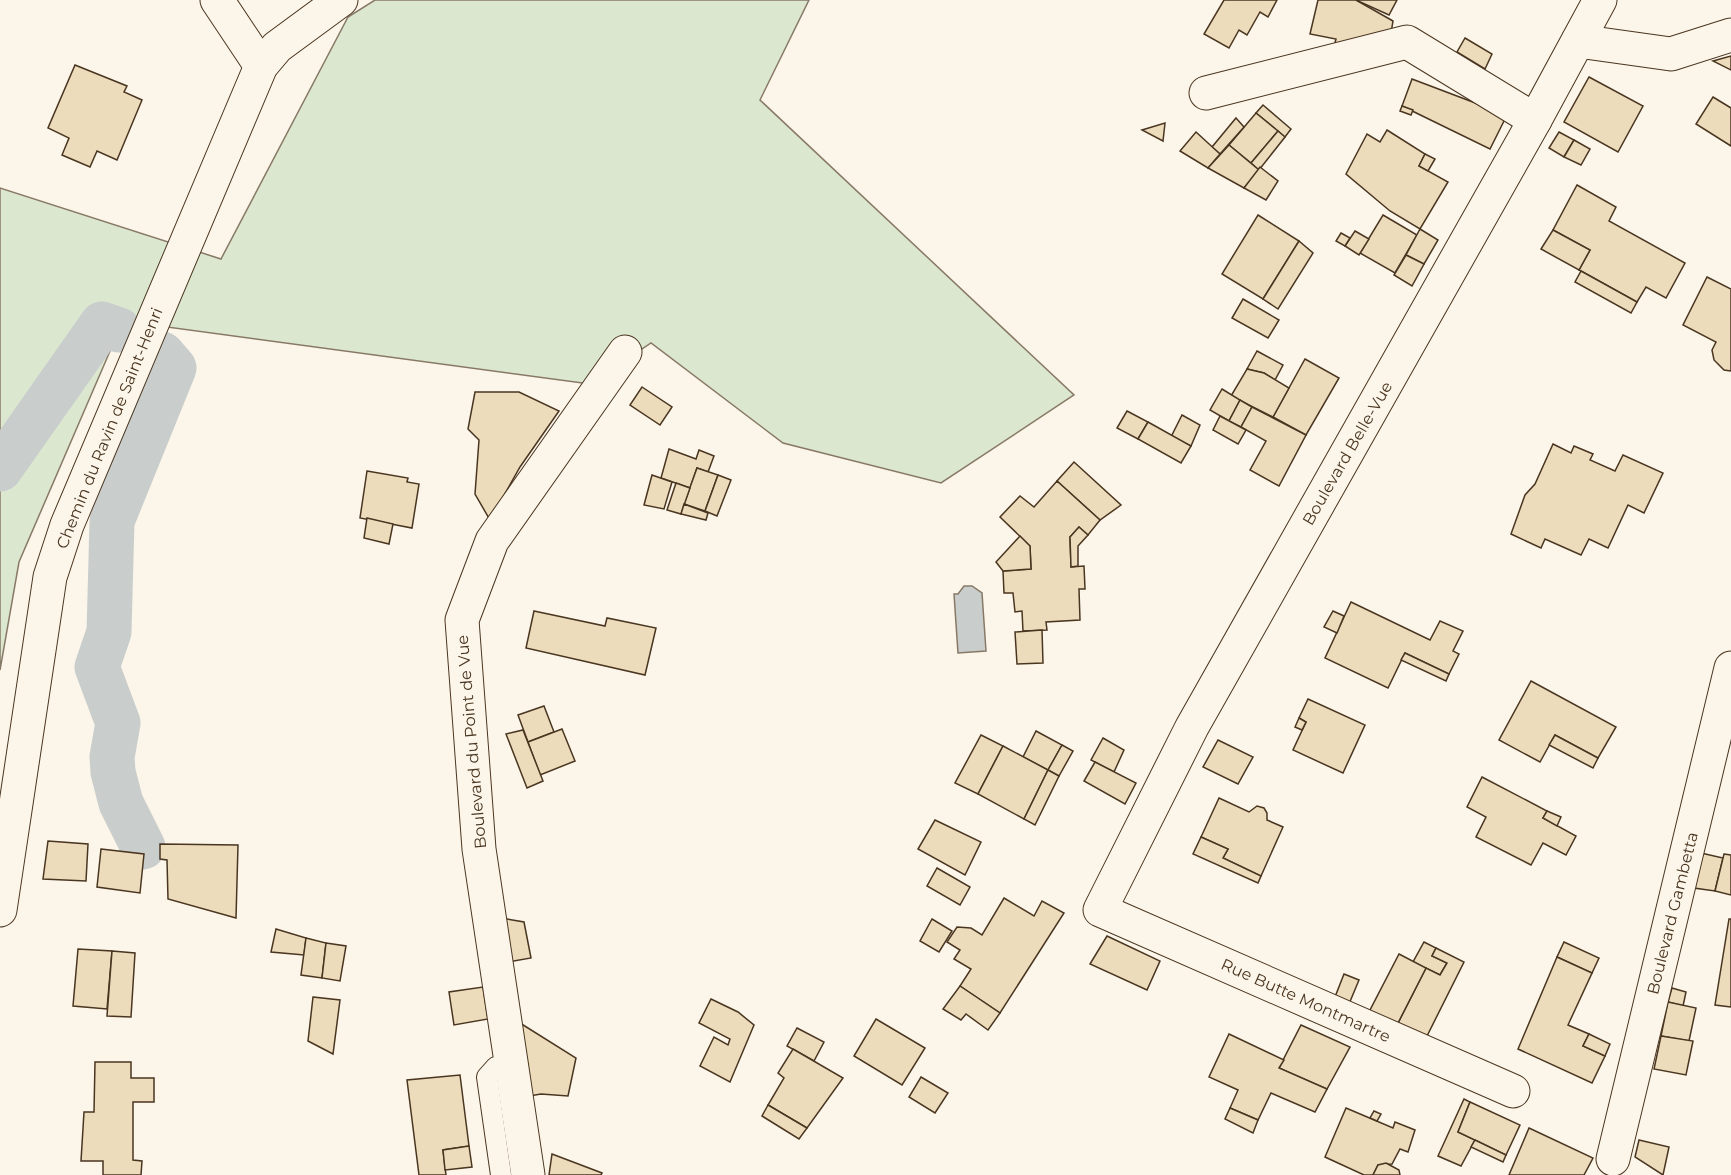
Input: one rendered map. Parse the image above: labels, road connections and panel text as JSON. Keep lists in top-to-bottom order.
{
  "streets": {
    "street": [
      "Chemin du Ravin de Saint-Henri",
      "Boulevard Belle-Vue",
      "Boulevard du Point de Vue",
      "Boulevard Gambetta",
      "Rue Butte Montmartre"
    ]
  },
  "crossings": [
    ["Boulevard Belle-Vue", "Rue Butte Montmartre"]
  ]
}
